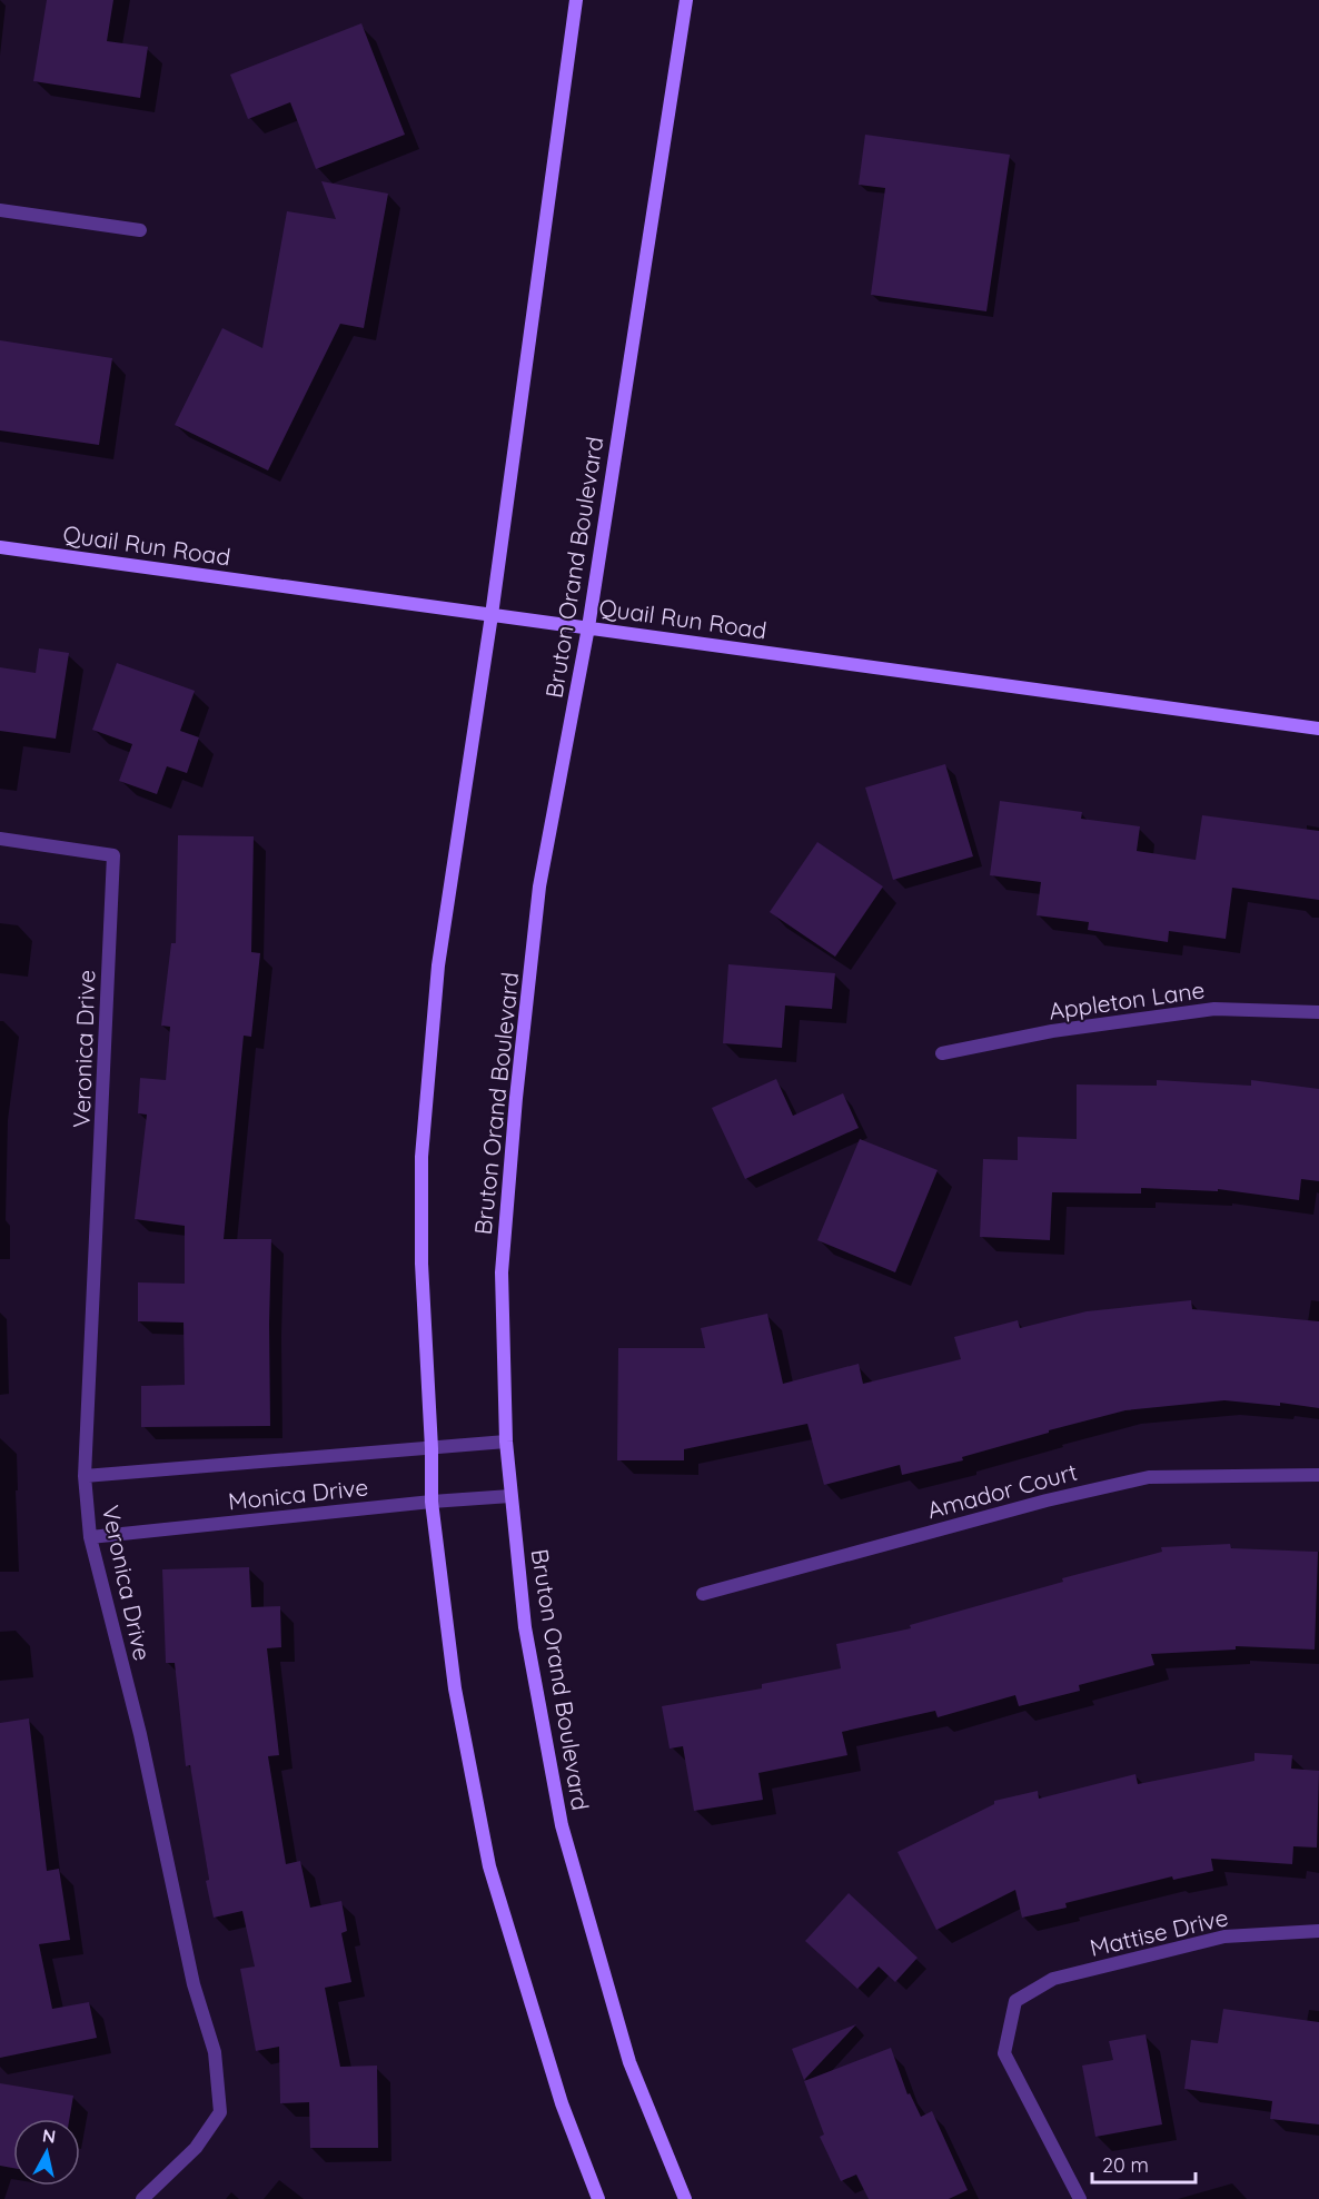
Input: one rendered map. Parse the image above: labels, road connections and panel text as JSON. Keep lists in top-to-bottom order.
{
  "streets": {
    "main road": ["Quail Run Road", "Bruton Orand Boulevard"],
    "street": [
      "Appleton Lane",
      "Veronica Drive",
      "Amador Court",
      "Monica Drive",
      "Mattise Drive"
    ]
  },
  "crossings": [
    ["Quail Run Road", "Bruton Orand Boulevard"],
    ["Bruton Orand Boulevard", "Monica Drive"],
    ["Veronica Drive", "Monica Drive"]
  ],
  "scale_bar": "20 m",
  "north": "top"
}
